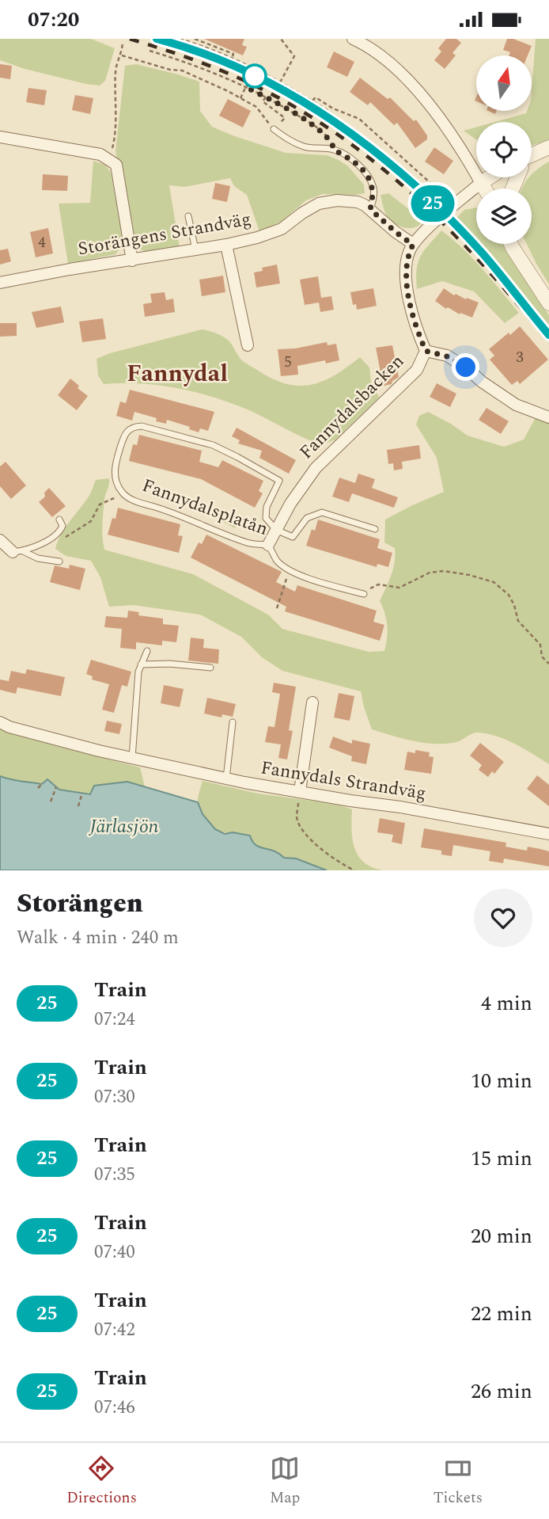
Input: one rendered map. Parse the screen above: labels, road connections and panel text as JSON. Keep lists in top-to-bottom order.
{
  "streets": {
    "street": ["Storängens Strandväg", "Fannydalsbacken", "Fannydals Strandväg"],
    "lane": ["Fannydalsplatån"]
  },
  "crossings": [
    ["Fannydalsbacken", "Fannydalsplatån"]
  ],
  "districts": ["Fannydal"],
  "water": ["Järlasjön"],
  "house_numbers": ["4", "3", "5"],
  "north": "top",
  "page": {
    "status": "07:20",
    "on_map": "25",
    "heading": ["Storängen", "Walk · 4 min · 240 m"],
    "list": [
      {
        "mark": "25",
        "name": "Train",
        "note": "07:24",
        "value": "4 min"
      },
      {
        "mark": "25",
        "name": "Train",
        "note": "07:30",
        "value": "10 min"
      },
      {
        "mark": "25",
        "name": "Train",
        "note": "07:35",
        "value": "15 min"
      },
      {
        "mark": "25",
        "name": "Train",
        "note": "07:40",
        "value": "20 min"
      },
      {
        "mark": "25",
        "name": "Train",
        "note": "07:42",
        "value": "22 min"
      },
      {
        "mark": "25",
        "name": "Train",
        "note": "07:46",
        "value": "26 min"
      }
    ],
    "tabs": ["Directions", "Map", "Tickets"]
  }
}
